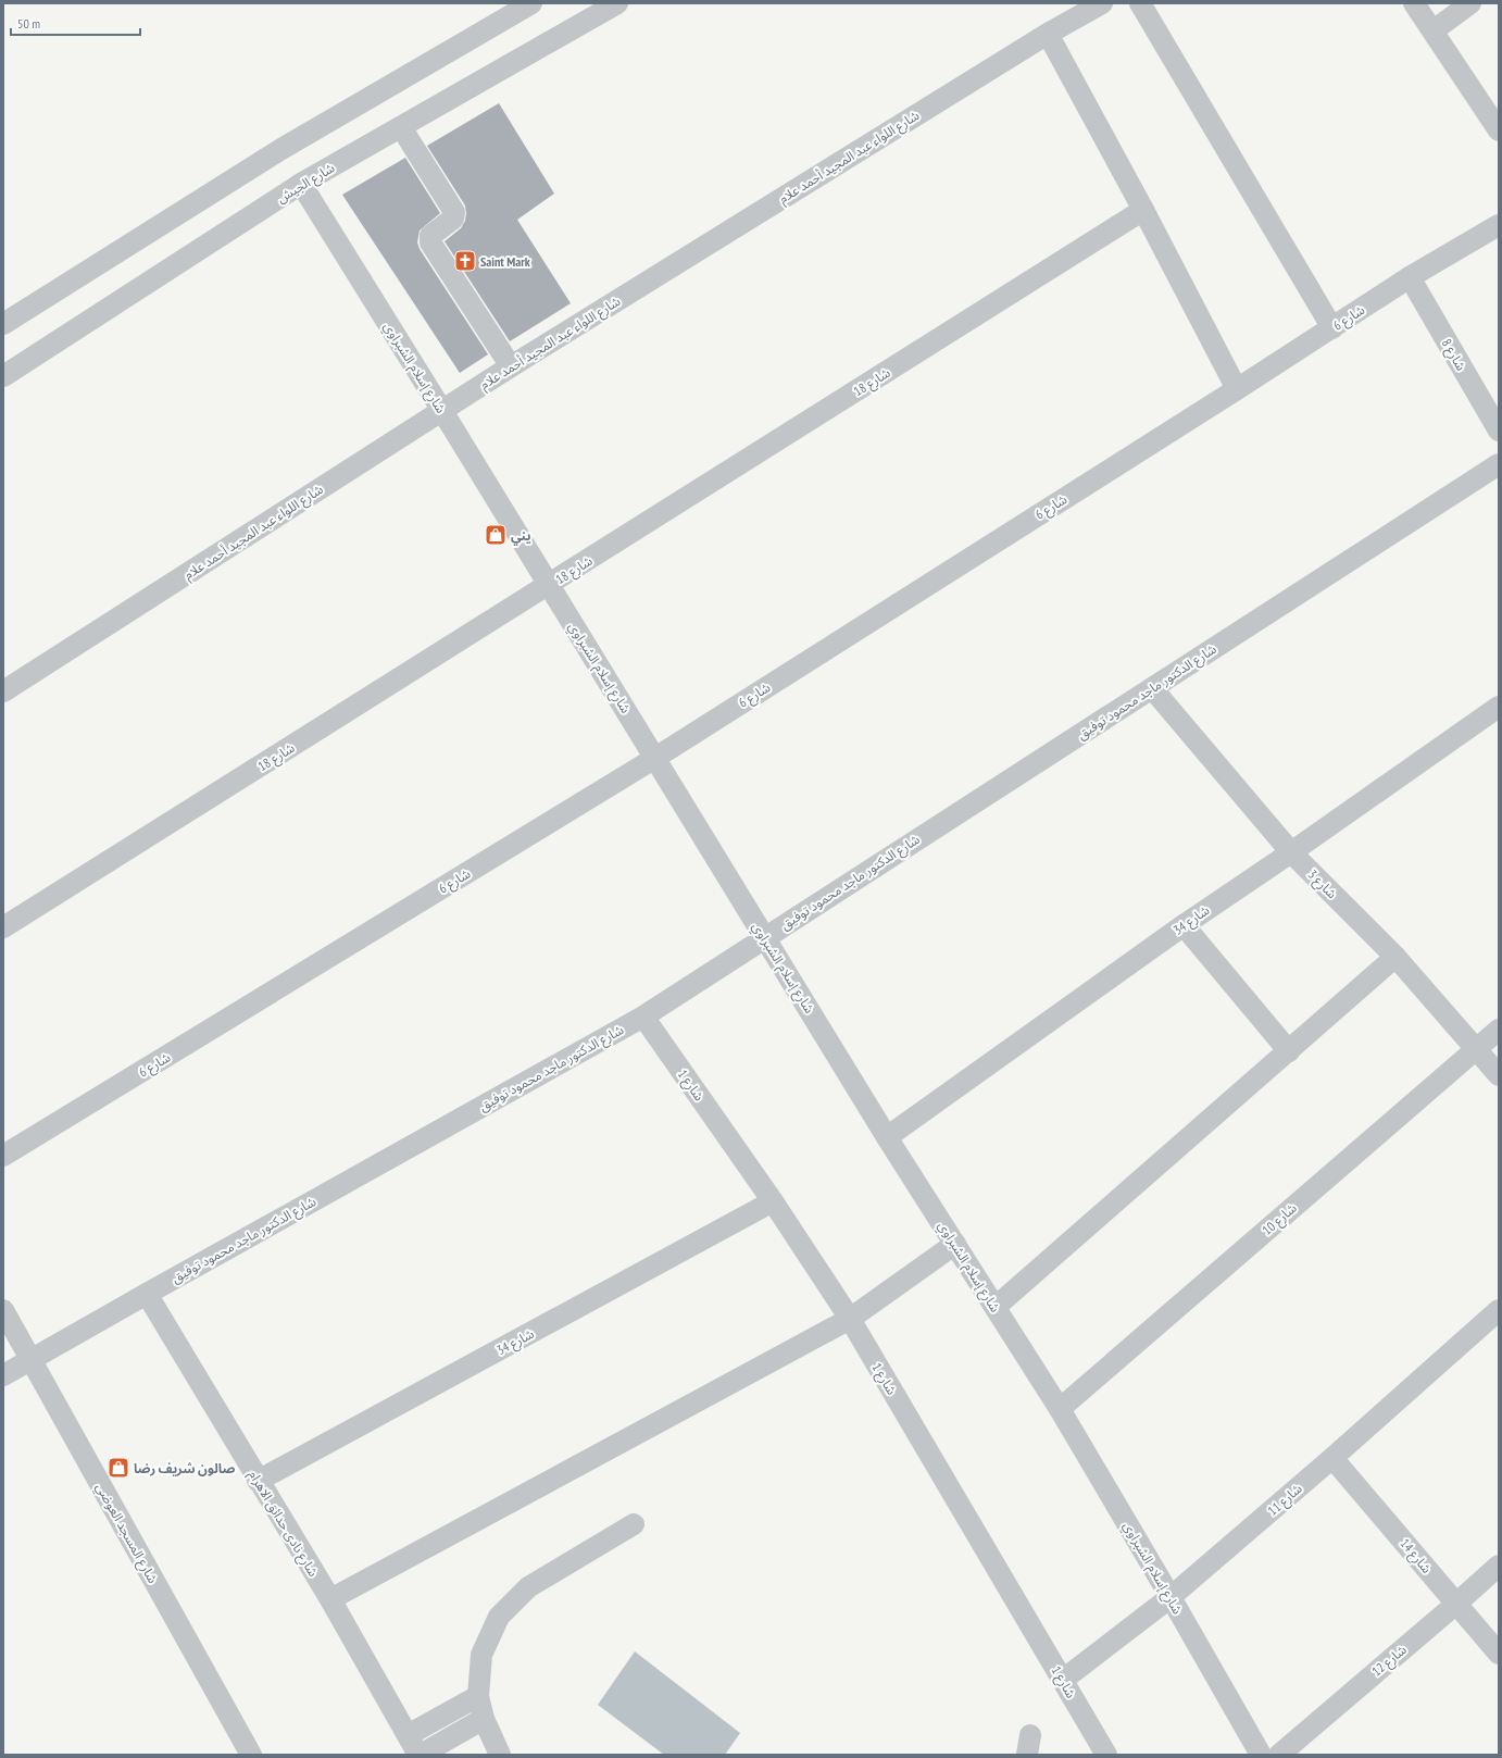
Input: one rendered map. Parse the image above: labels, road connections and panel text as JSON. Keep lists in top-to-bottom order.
{
  "streets": {
    "street": [
      "شارع اللواء عبد المجيد أحمد علام",
      "شارع الجيش",
      "شارع 6",
      "شارع 8",
      "شارع إسلام الشبراوي",
      "شارع 18",
      "شارع الدكتور ماجد محمود توفيق",
      "شارع 3",
      "شارع 34",
      "شارع 1",
      "شارع 10",
      "شارع 11",
      "شارع نادى حدائق الاهرام",
      "شارع المسجد العوضي",
      "شارع 14",
      "شارع 12"
    ]
  },
  "crossings": [
    ["شارع اللواء عبد المجيد أحمد علام", "شارع إسلام الشبراوي"],
    ["شارع الجيش", "شارع إسلام الشبراوي"],
    ["شارع 6", "شارع 8"],
    ["شارع 6", "شارع إسلام الشبراوي"],
    ["شارع إسلام الشبراوي", "شارع 18"],
    ["شارع إسلام الشبراوي", "شارع الدكتور ماجد محمود توفيق"],
    ["شارع إسلام الشبراوي", "شارع 34"],
    ["شارع إسلام الشبراوي", "شارع 10"],
    ["شارع إسلام الشبراوي", "شارع 11"],
    ["شارع الدكتور ماجد محمود توفيق", "شارع 3"],
    ["شارع الدكتور ماجد محمود توفيق", "شارع 1"],
    ["شارع الدكتور ماجد محمود توفيق", "شارع نادى حدائق الاهرام"],
    ["شارع الدكتور ماجد محمود توفيق", "شارع المسجد العوضي"],
    ["شارع 3", "شارع 34"],
    ["شارع 3", "شارع 10"],
    ["شارع 34", "شارع 1"],
    ["شارع 34", "شارع نادى حدائق الاهرام"],
    ["شارع 1", "شارع 11"],
    ["شارع 11", "شارع 14"],
    ["شارع 14", "شارع 12"]
  ],
  "places": {
    "church": ["Saint Mark"],
    "shop": ["يني", "صالون شريف رضا"]
  },
  "scale_bar": "50 m"
}
